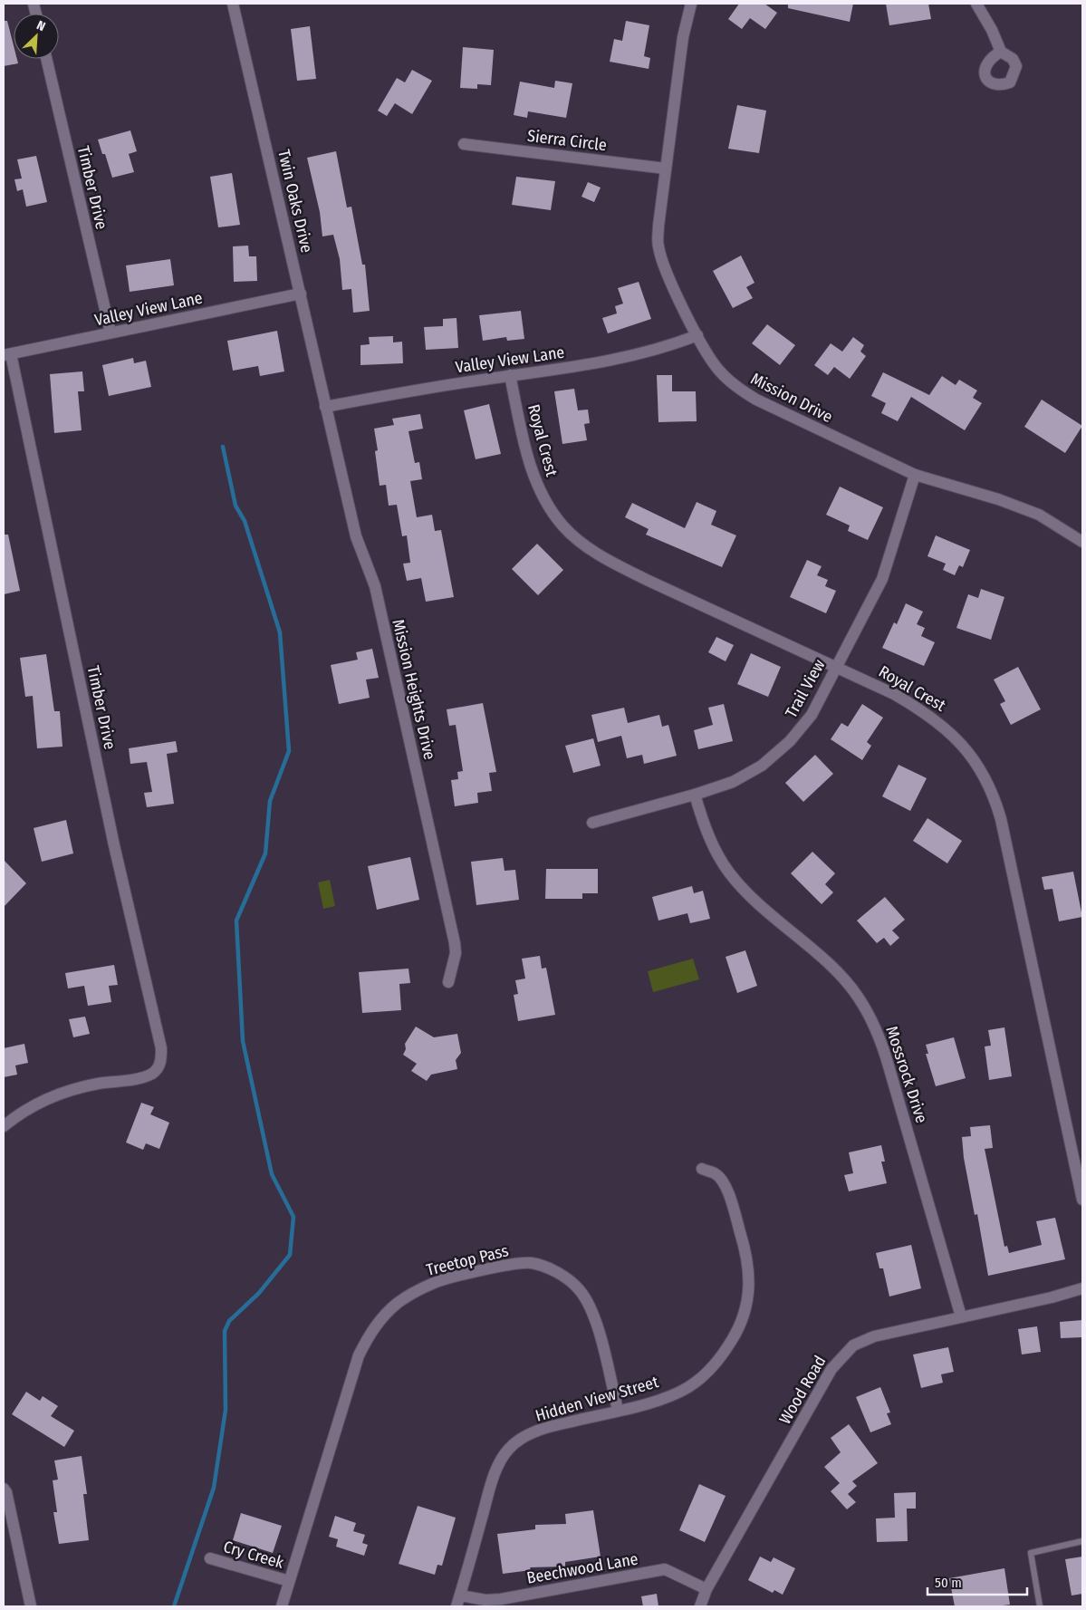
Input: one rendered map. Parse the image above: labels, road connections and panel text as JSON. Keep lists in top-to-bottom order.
{
  "streets": {
    "street": [
      "Sierra Circle",
      "Timber Drive",
      "Twin Oaks Drive",
      "Valley View Lane",
      "Mission Drive",
      "Royal Crest",
      "Trail View",
      "Mission Heights Drive",
      "Mossrock Drive",
      "Treetop Pass",
      "Wood Road",
      "Hidden View Street",
      "Cry Creek",
      "Beechwood Lane"
    ]
  },
  "crossings": [
    ["Sierra Circle", "Mission Drive"],
    ["Timber Drive", "Valley View Lane"],
    ["Twin Oaks Drive", "Valley View Lane"],
    ["Twin Oaks Drive", "Mission Heights Drive"],
    ["Valley View Lane", "Mission Drive"],
    ["Valley View Lane", "Royal Crest"],
    ["Valley View Lane", "Mission Heights Drive"],
    ["Mission Drive", "Trail View"],
    ["Royal Crest", "Trail View"],
    ["Trail View", "Mossrock Drive"],
    ["Mossrock Drive", "Wood Road"],
    ["Treetop Pass", "Hidden View Street"],
    ["Treetop Pass", "Cry Creek"],
    ["Wood Road", "Beechwood Lane"],
    ["Hidden View Street", "Beechwood Lane"]
  ],
  "scale_bar": "50 m",
  "north": "top right"
}
